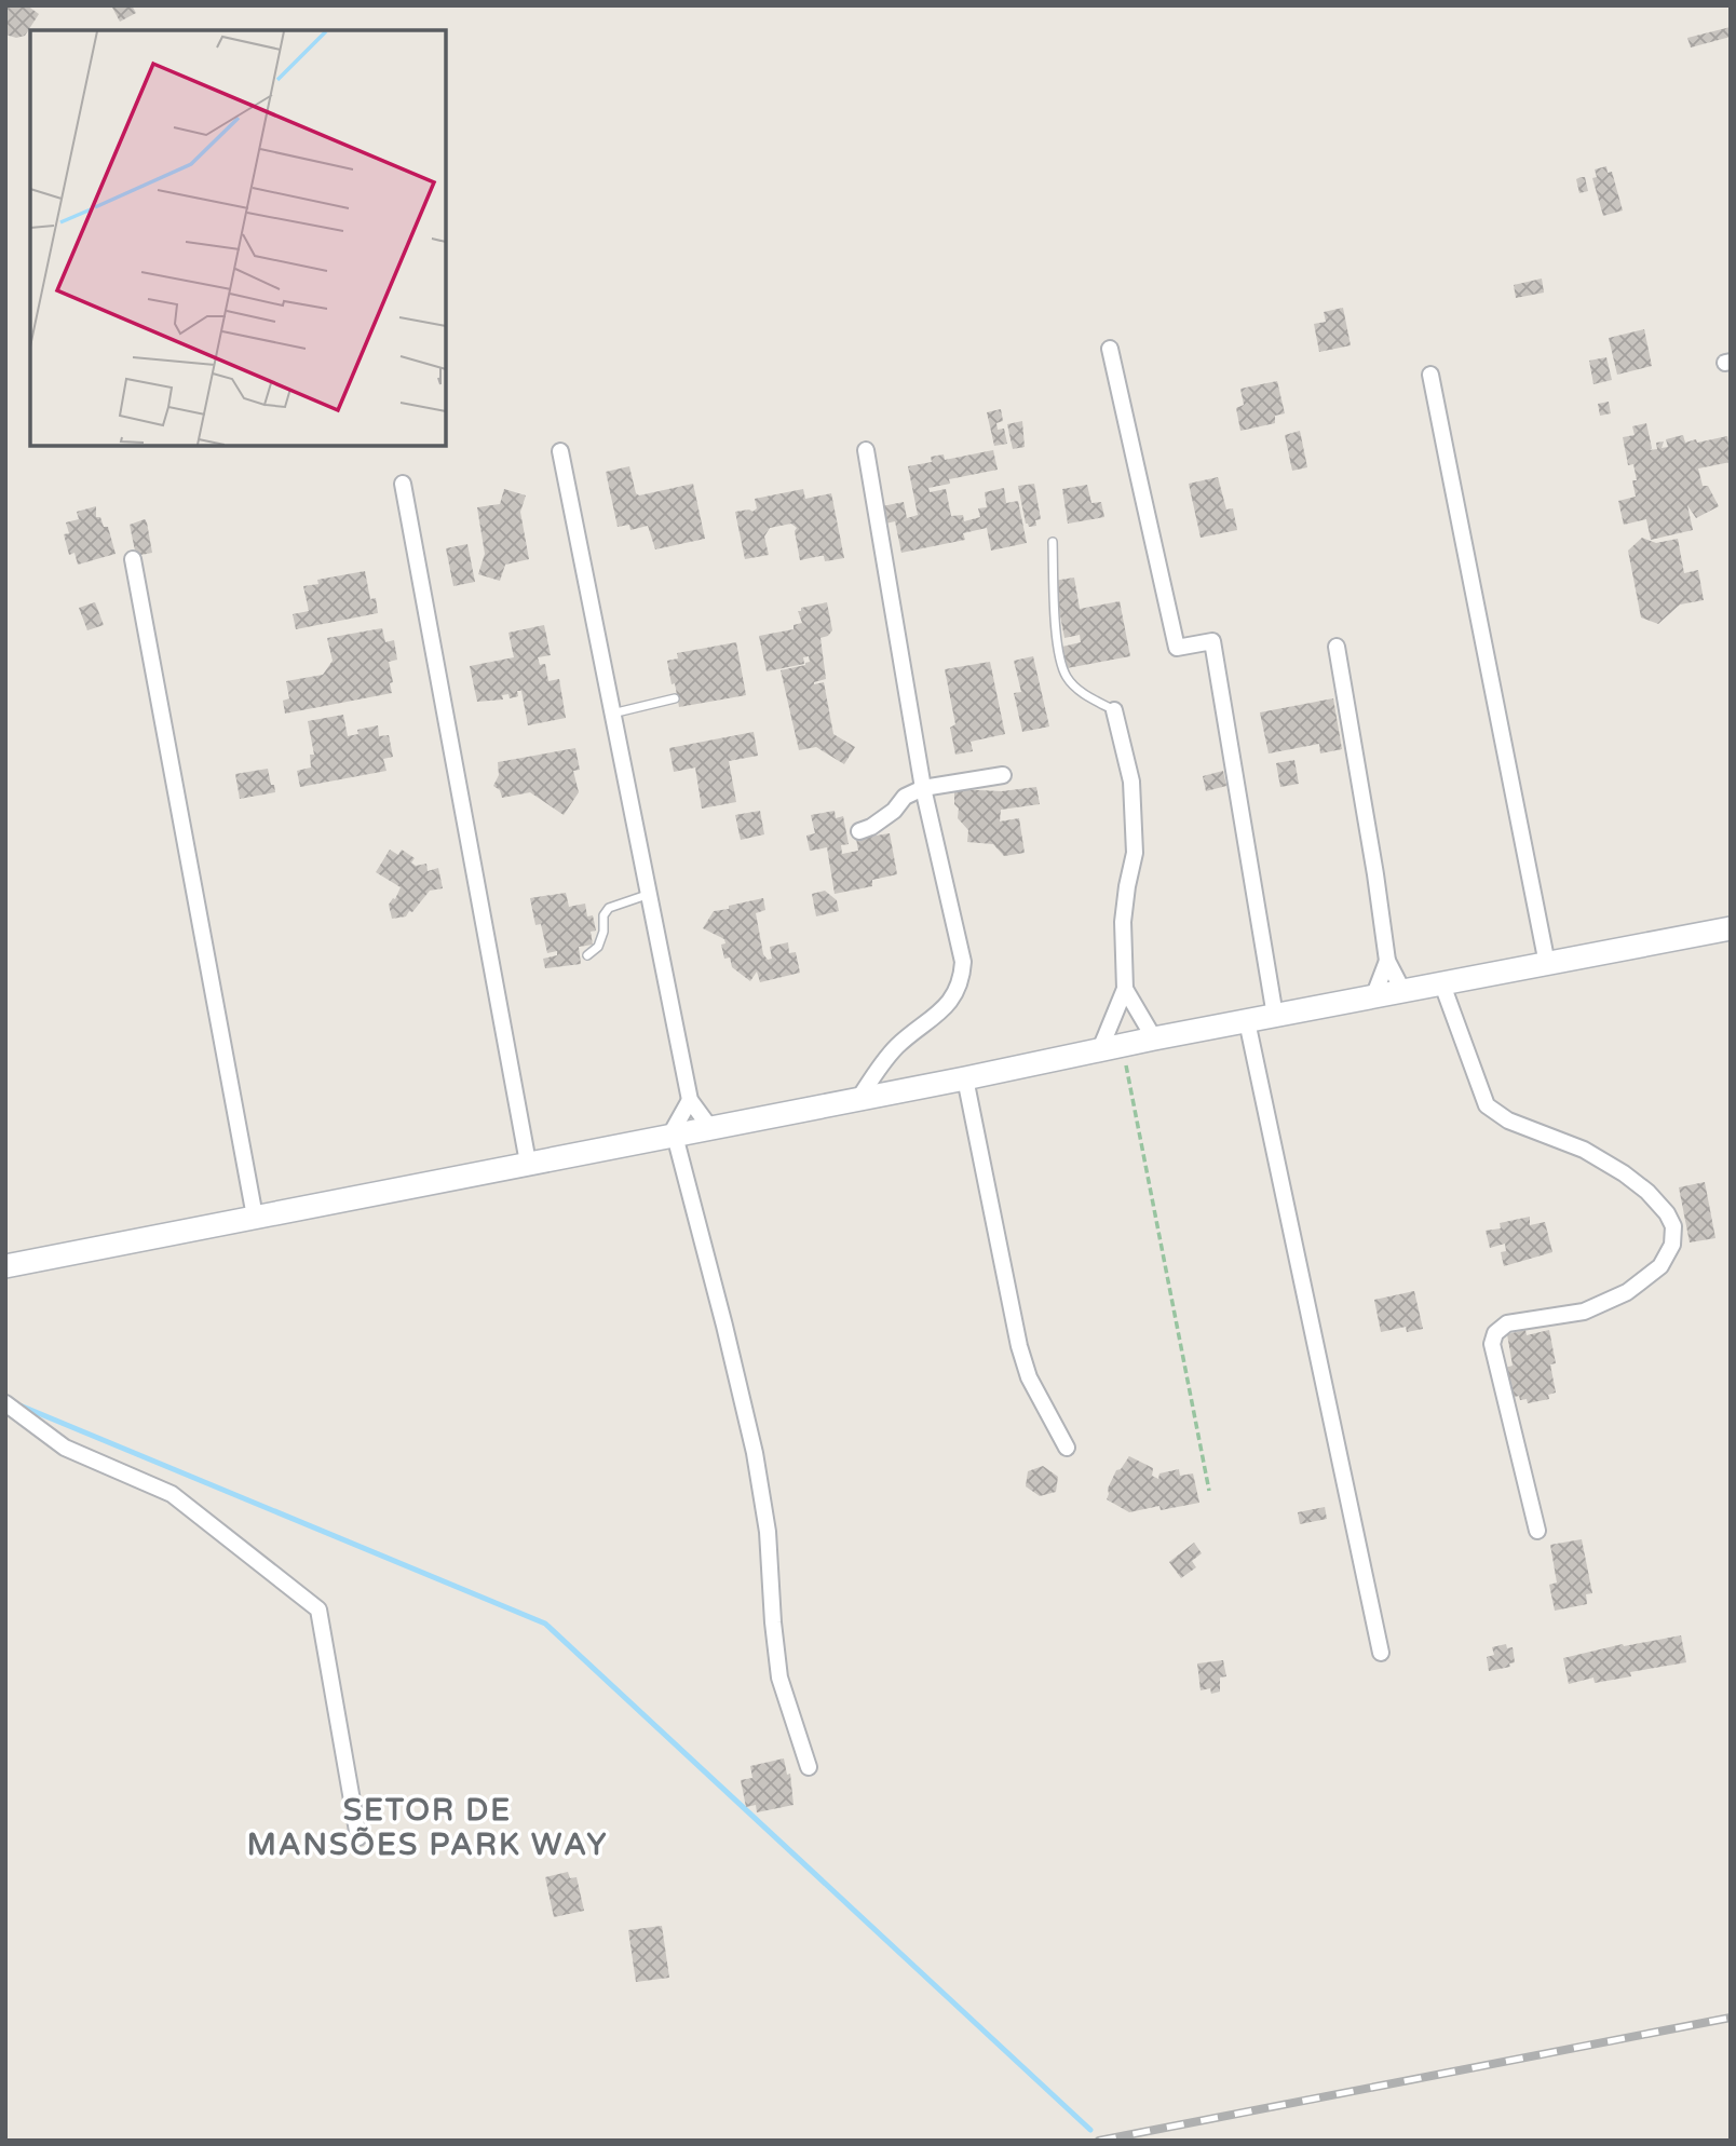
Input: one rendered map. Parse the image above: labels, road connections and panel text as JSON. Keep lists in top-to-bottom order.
{
  "districts": ["SETOR DE MANSÕES PARK WAY"]
}
